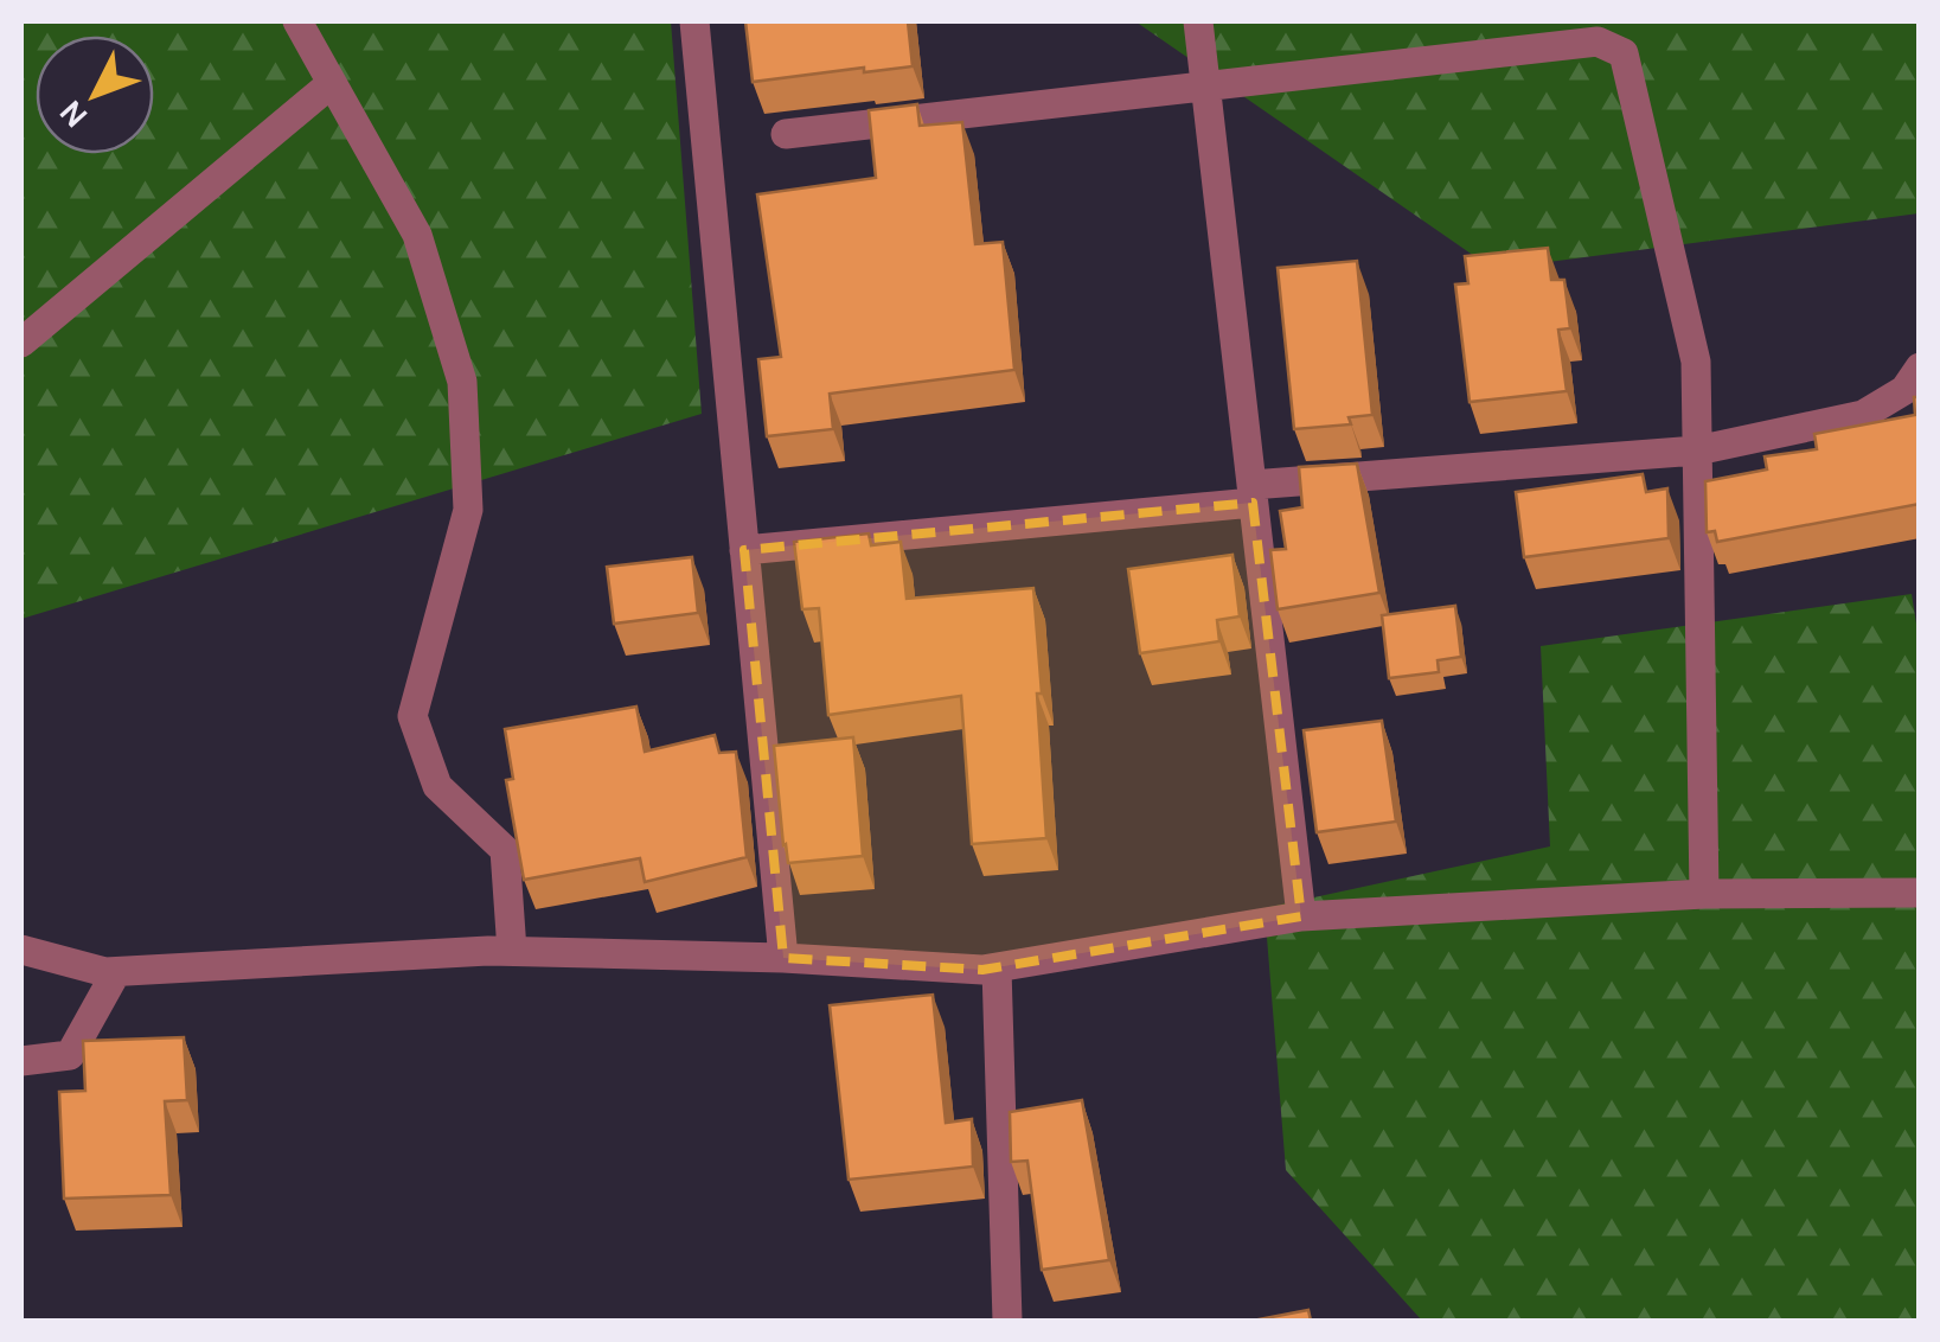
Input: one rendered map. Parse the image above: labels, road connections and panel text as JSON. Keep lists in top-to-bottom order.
{
  "north": "bottom left"
}
